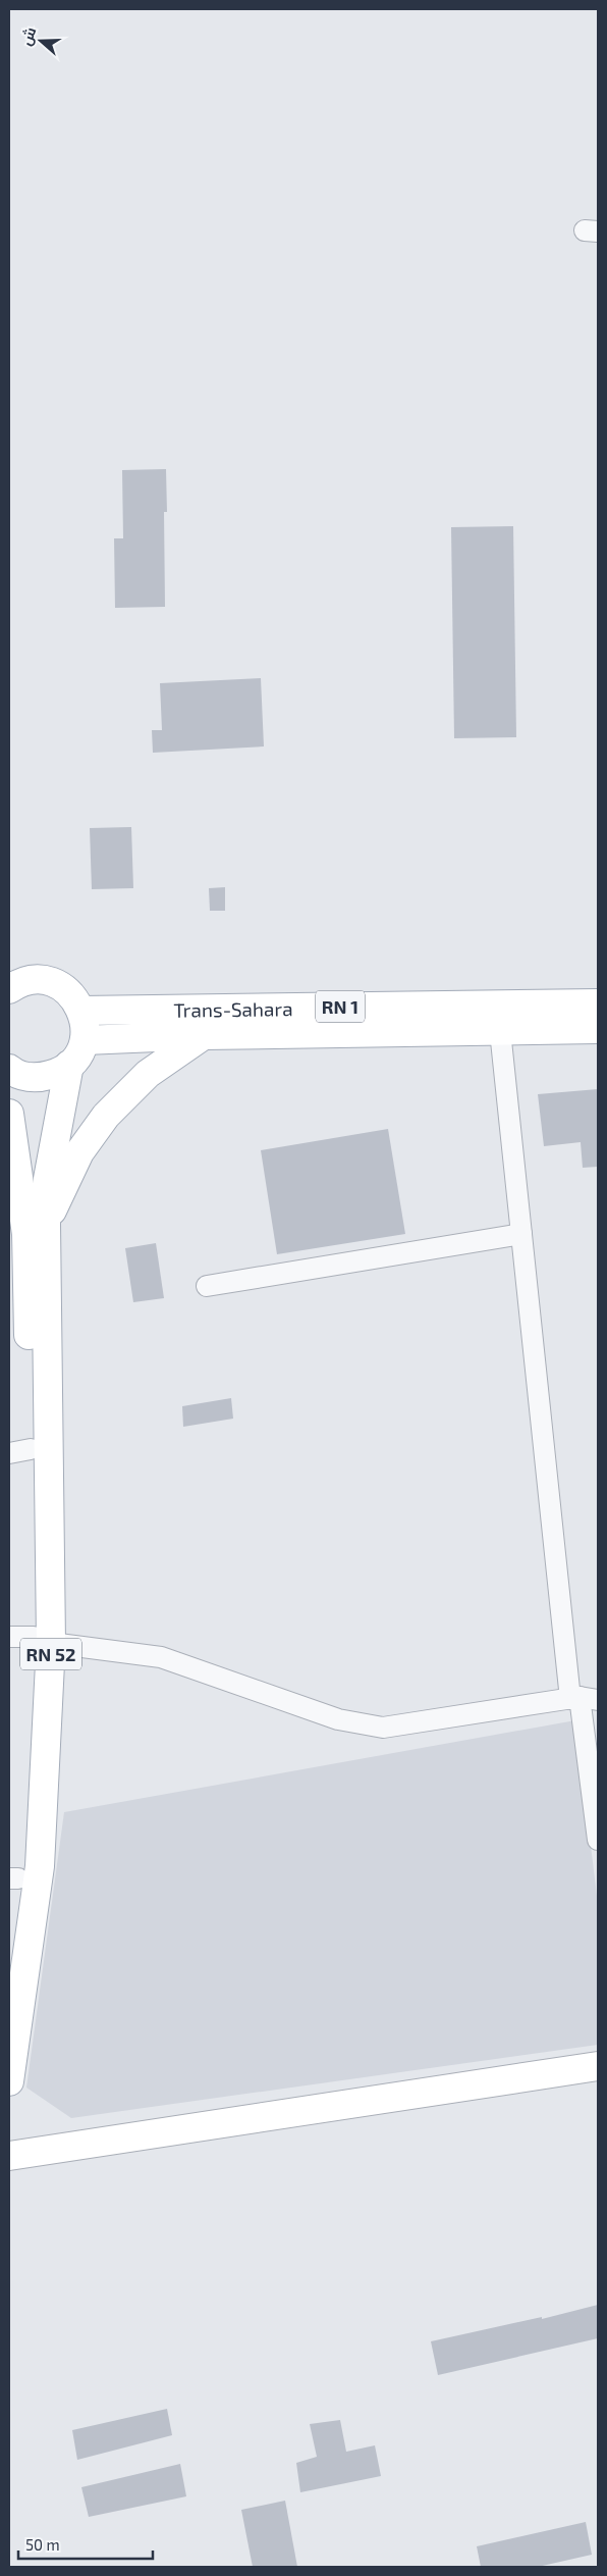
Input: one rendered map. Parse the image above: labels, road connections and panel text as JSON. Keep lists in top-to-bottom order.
{
  "streets": {
    "main road": ["RN 1", "Trans-Sahara", "RN 52"]
  },
  "scale_bar": "50 m",
  "north": "left"
}
